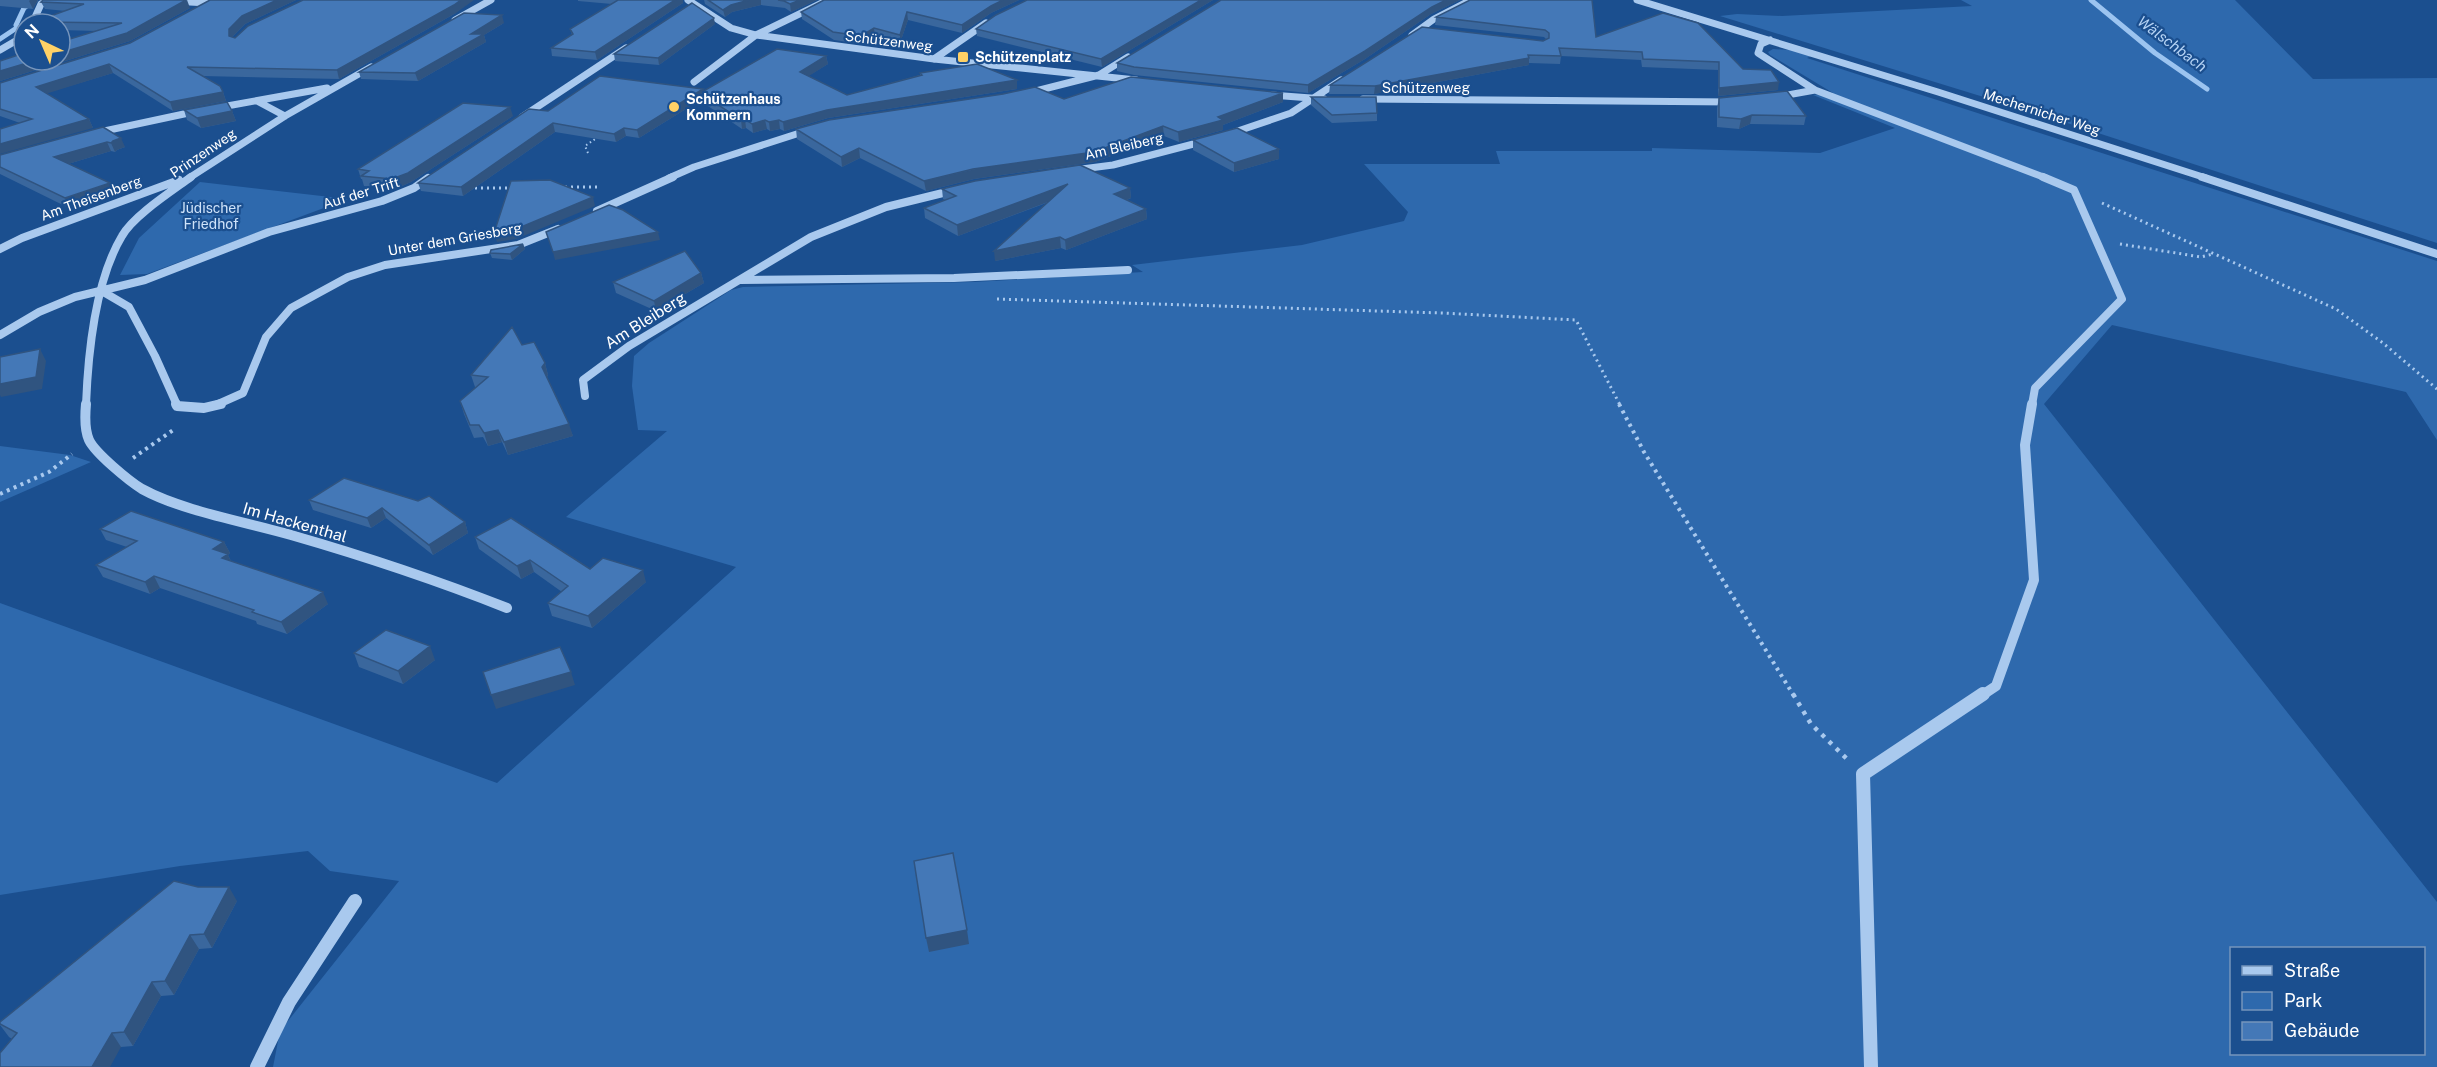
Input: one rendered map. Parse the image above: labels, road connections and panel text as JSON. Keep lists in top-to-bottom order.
{
  "streets": {
    "street": [
      "Schützenweg",
      "Mechernicher Weg",
      "Am Bleiberg",
      "Prinzenweg",
      "Auf der Trift",
      "Am Theisenberg",
      "Unter dem Griesberg",
      "Im Hackenthal"
    ]
  },
  "crossings": [
    ["Prinzenweg", "Auf der Trift"],
    ["Prinzenweg", "Am Theisenberg"],
    ["Prinzenweg", "Im Hackenthal"]
  ],
  "water": ["Wälschbach"],
  "parks": ["Jüdischer Friedhof"],
  "places": {
    "transit": ["Schützenplatz"],
    "other": ["Schützenhaus Kommern"]
  },
  "legend": ["Straße", "Park", "Gebäude"],
  "north": "top left"
}
